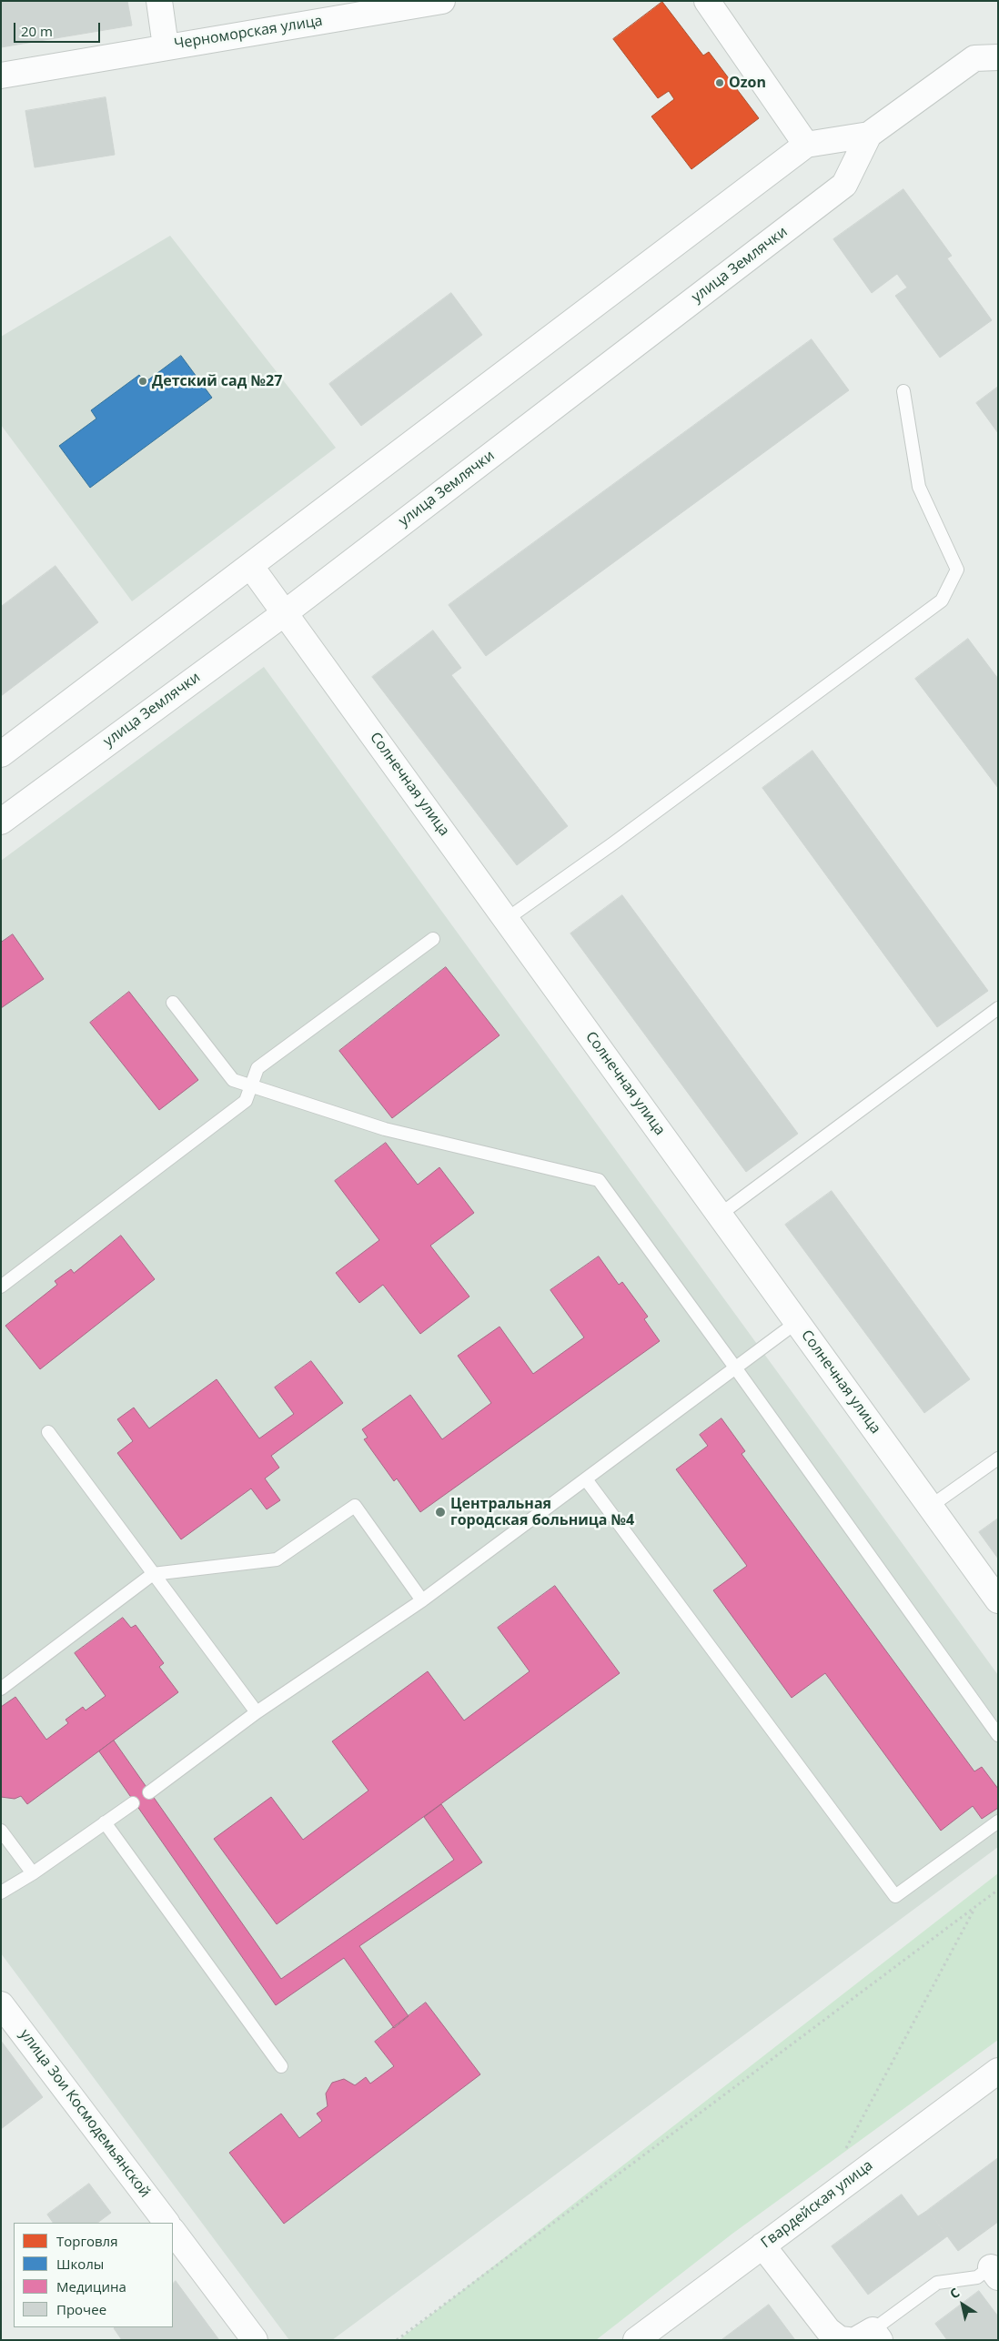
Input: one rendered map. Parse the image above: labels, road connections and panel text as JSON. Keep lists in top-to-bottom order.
{
  "streets": {
    "street": [
      "Черноморская улица",
      "улица Землячки",
      "Солнечная улица",
      "улица Зои Космодемьянской",
      "Гвардейская улица"
    ]
  },
  "crossings": [
    ["улица Землячки", "Солнечная улица"]
  ],
  "places": ["Ozon", "Детский сад №27", "Центральная городская больница №4"],
  "legend": [
    "Торговля",
    "Школы",
    "Медицина",
    "Прочее"
  ],
  "scale_bar": "20 m",
  "north": "top left"
}
